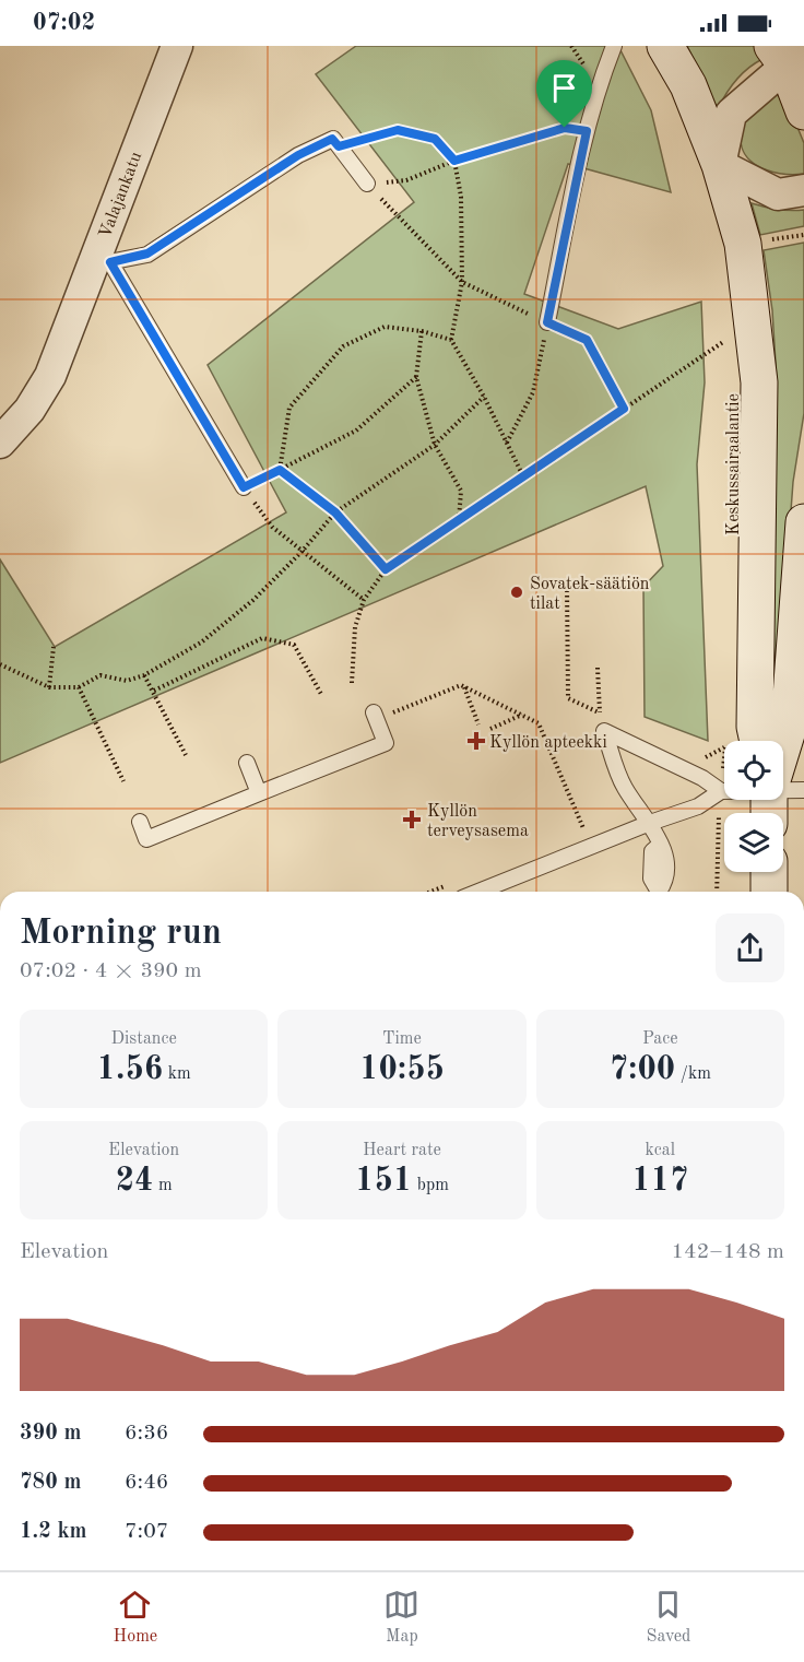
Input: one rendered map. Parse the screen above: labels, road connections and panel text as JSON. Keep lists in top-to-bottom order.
{
  "streets": {
    "main road": ["Keskussairaalantie"],
    "street": ["Valajankatu"]
  },
  "places": {
    "other": ["Sovatek-säätiön tilat"],
    "health": ["Kyllön apteekki", "Kyllön terveysasema"]
  },
  "page": {
    "status": "07:02",
    "heading": ["Morning run", "07:02 · 4 × 390 m"],
    "stats": [
      ["Distance", "1.56 km"],
      ["Time", "10:55"],
      ["Pace", "7:00 /km"],
      ["Elevation", "24 m"],
      ["Heart rate", "151 bpm"],
      ["kcal", "117"]
    ],
    "chart": ["Elevation", "142–148 m"],
    "list": [
      {
        "name": "390 m",
        "note": "6:36"
      },
      {
        "name": "780 m",
        "note": "6:46"
      },
      {
        "name": "1.2 km",
        "note": "7:07"
      }
    ],
    "tabs": ["Home", "Map", "Saved"]
  }
}
